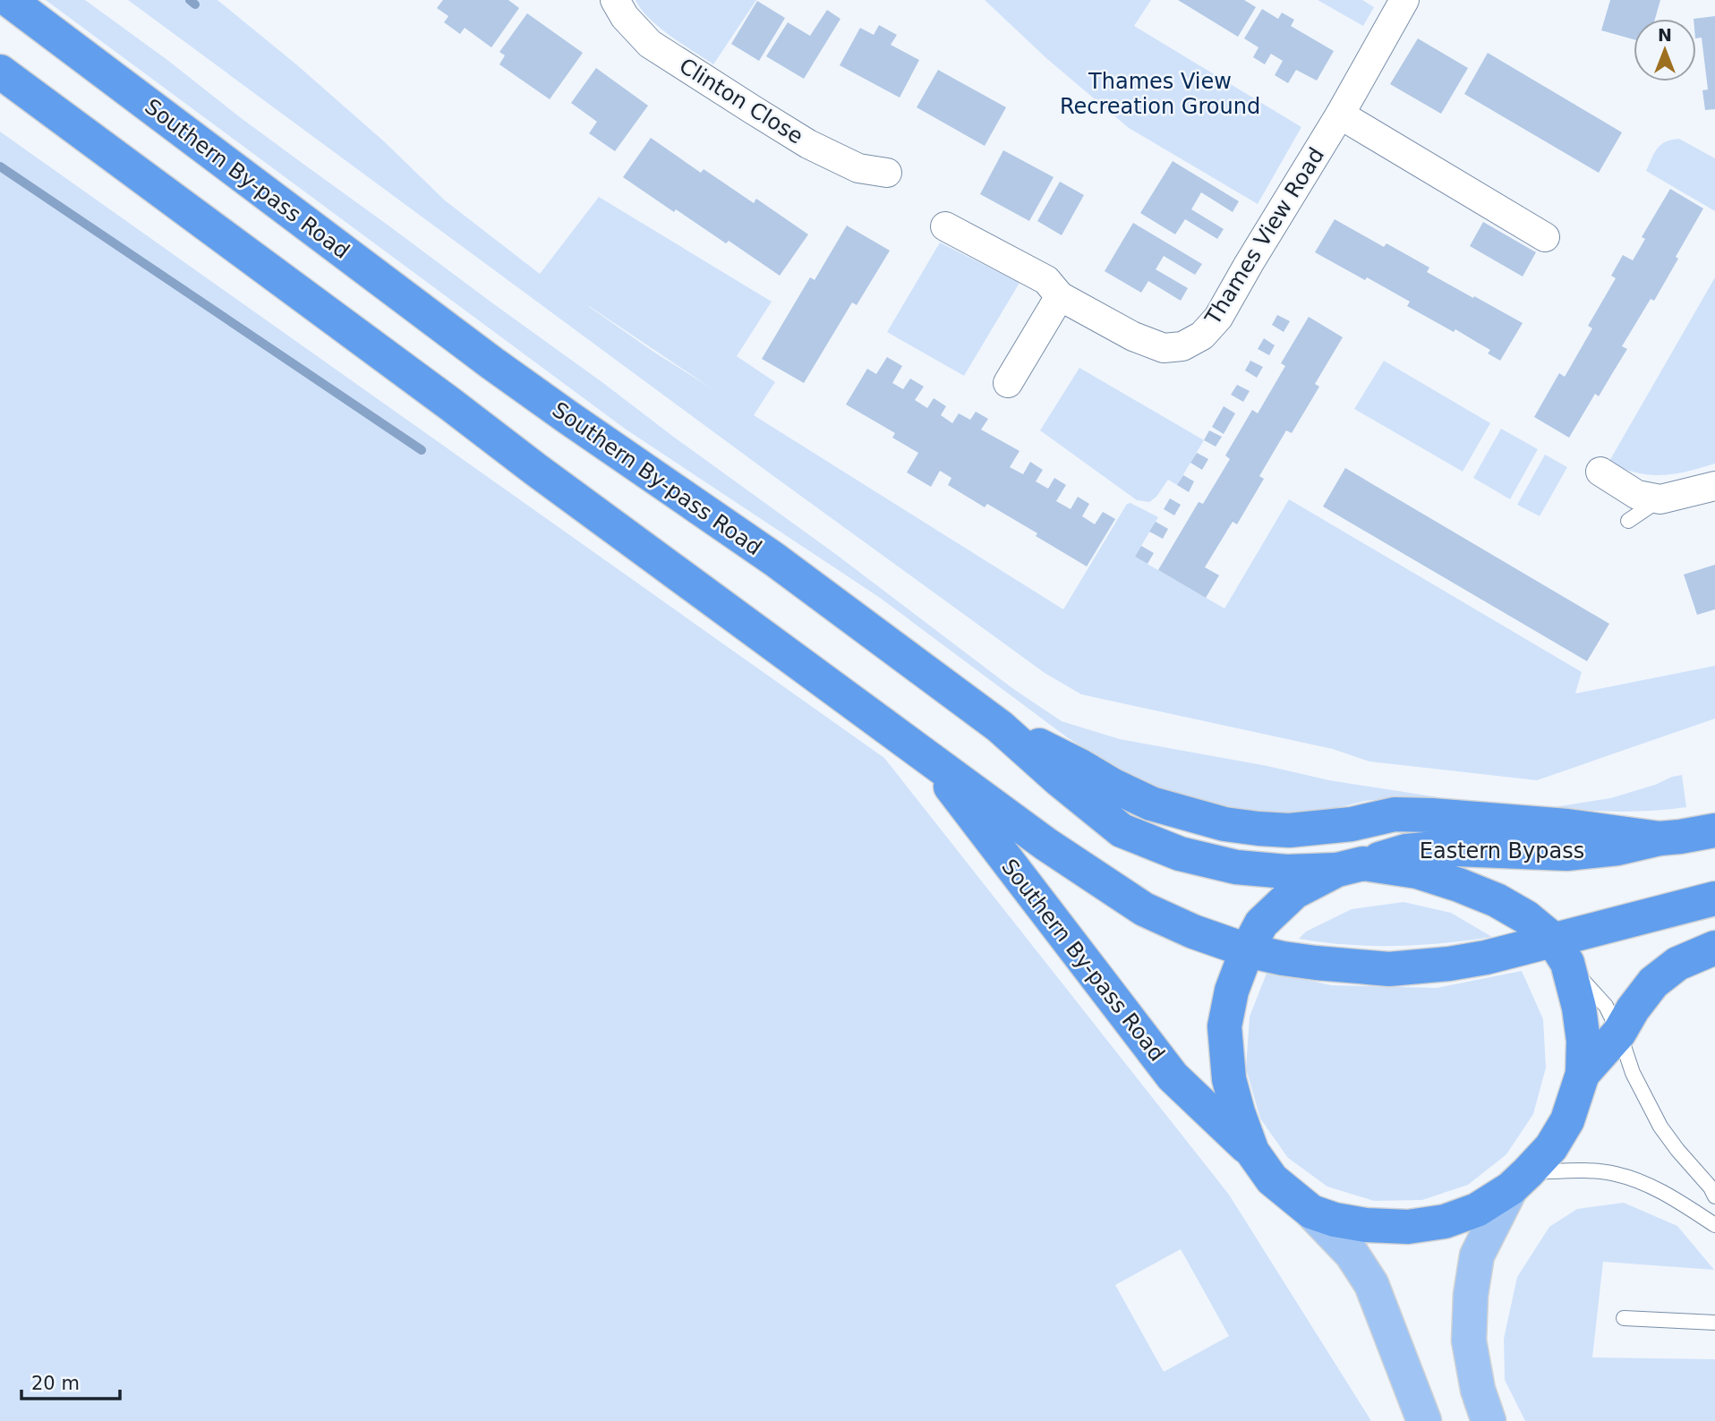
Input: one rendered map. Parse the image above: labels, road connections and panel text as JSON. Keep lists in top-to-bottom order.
{
  "streets": {
    "highway": ["Southern By-pass Road", "Eastern Bypass"],
    "street": ["Clinton Close", "Thames View Road"]
  },
  "crossings": [
    ["Southern By-pass Road", "Eastern Bypass"]
  ],
  "parks": ["Thames View Recreation Ground"],
  "scale_bar": "20 m",
  "north": "top"
}
